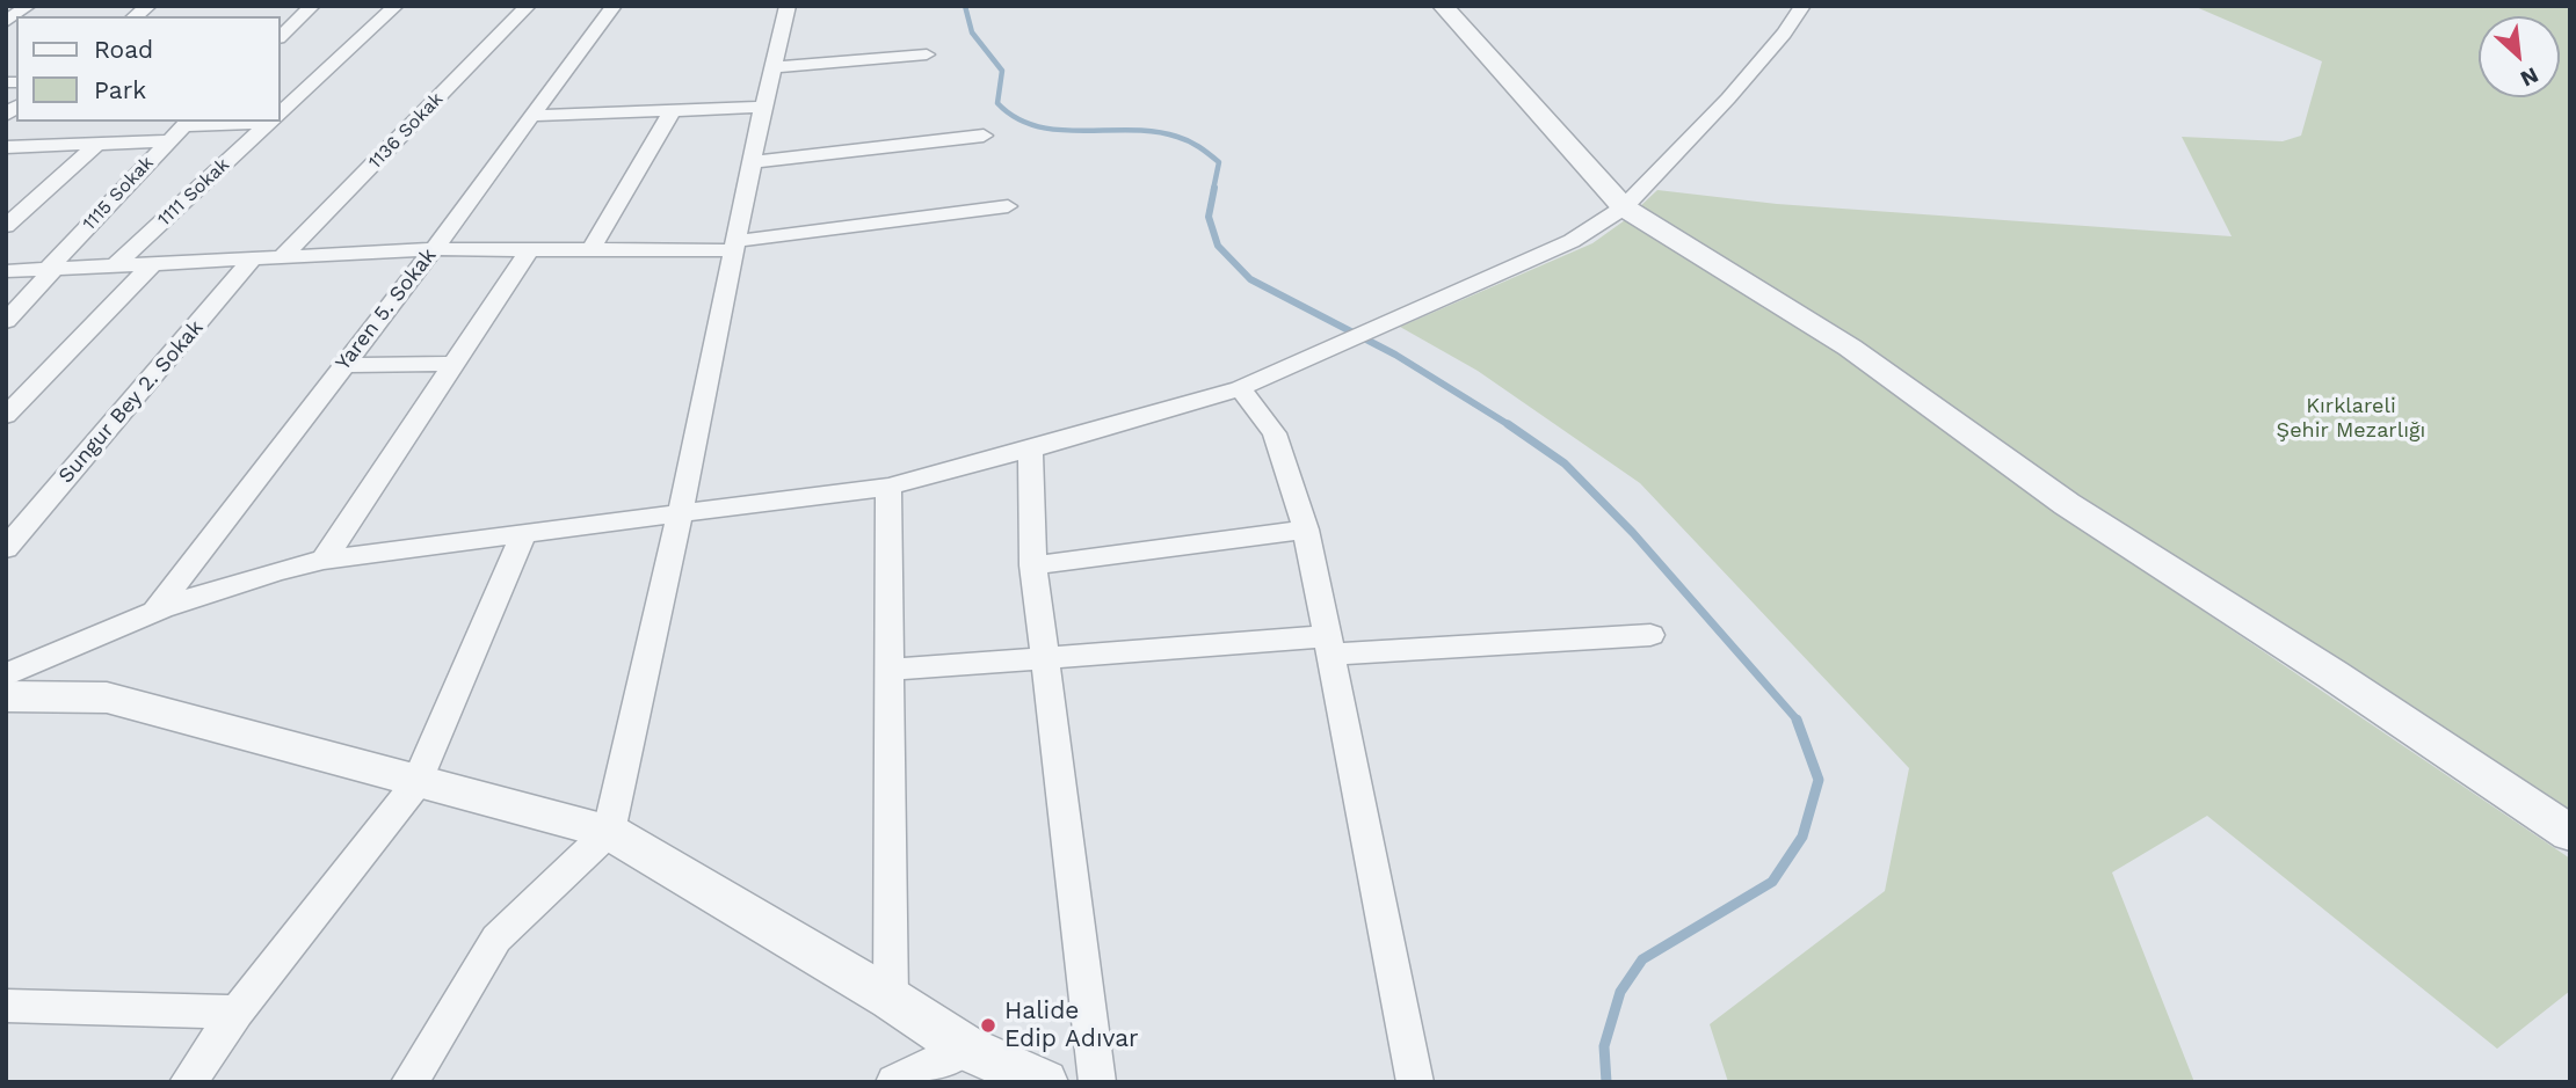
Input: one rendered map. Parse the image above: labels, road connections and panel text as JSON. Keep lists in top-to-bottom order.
{
  "streets": {
    "street": [
      "1136 Sokak",
      "1111 Sokak",
      "1115 Sokak",
      "Yaren 5. Sokak",
      "Sungur Bey 2. Sokak"
    ]
  },
  "parks": ["Kırklareli Şehir Mezarlığı"],
  "places": ["Halide Edip Adıvar"],
  "legend": ["Road", "Park"],
  "north": "bottom right"
}
